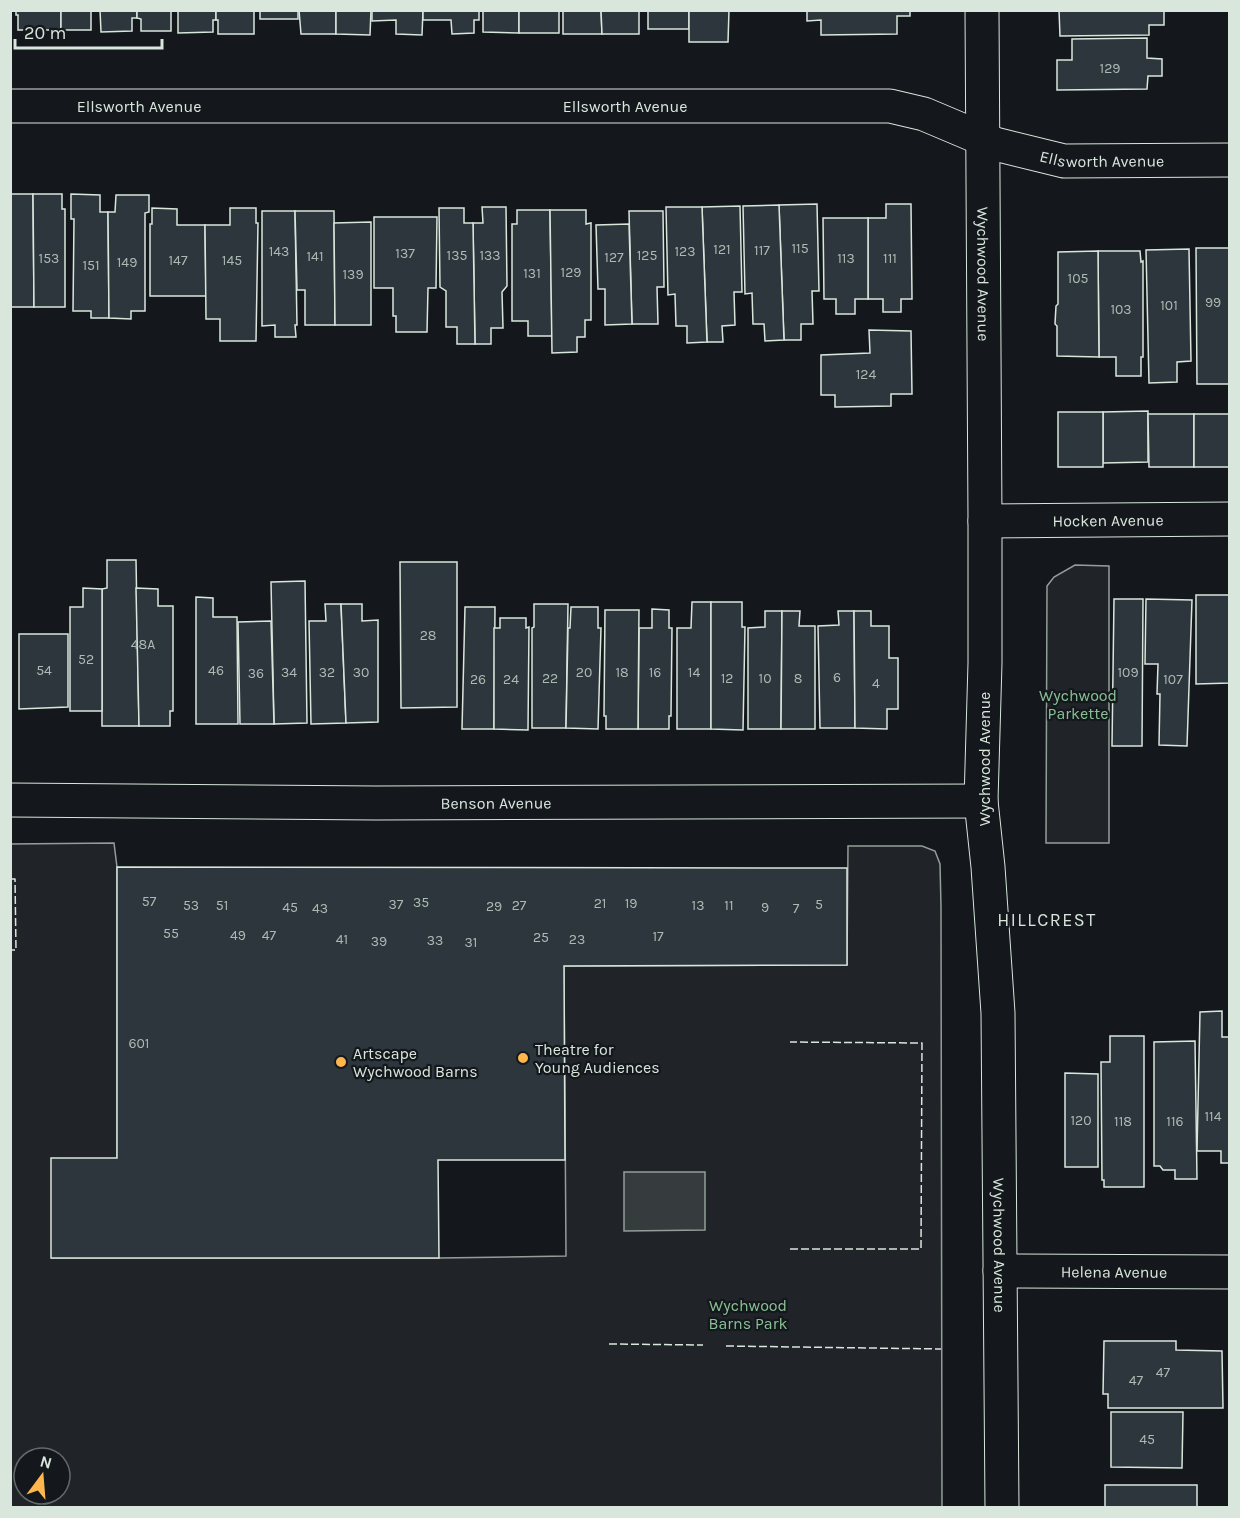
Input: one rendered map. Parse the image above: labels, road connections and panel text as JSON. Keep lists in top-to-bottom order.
{
  "streets": {
    "street": [
      "Ellsworth Avenue",
      "Wychwood Avenue",
      "Hocken Avenue",
      "Benson Avenue",
      "Helena Avenue"
    ]
  },
  "crossings": [
    ["Ellsworth Avenue", "Wychwood Avenue"],
    ["Wychwood Avenue", "Hocken Avenue"],
    ["Wychwood Avenue", "Benson Avenue"],
    ["Wychwood Avenue", "Helena Avenue"]
  ],
  "districts": ["HILLCREST"],
  "parks": ["Wychwood Parkette", "Wychwood Barns Park"],
  "places": ["Theatre for Young Audiences", "Artscape Wychwood Barns"],
  "house_numbers": [
    "129",
    "115",
    "121",
    "117",
    "143",
    "123",
    "137",
    "135",
    "133",
    "125",
    "141",
    "127",
    "153",
    "113",
    "111",
    "147",
    "145",
    "149",
    "151",
    "129",
    "131",
    "139",
    "105",
    "99",
    "101",
    "103",
    "124",
    "28",
    "48A",
    "52",
    "54",
    "46",
    "34",
    "32",
    "30",
    "20",
    "18",
    "16",
    "14",
    "109",
    "36",
    "6",
    "22",
    "12",
    "10",
    "8",
    "26",
    "24",
    "107",
    "4",
    "57",
    "35",
    "21",
    "19",
    "37",
    "5",
    "53",
    "51",
    "27",
    "13",
    "11",
    "29",
    "45",
    "9",
    "43",
    "7",
    "55",
    "49",
    "47",
    "17",
    "25",
    "41",
    "23",
    "33",
    "39",
    "31",
    "601",
    "114",
    "120",
    "118",
    "116",
    "47",
    "47",
    "45"
  ],
  "scale_bar": "20 m",
  "north": "top"
}
